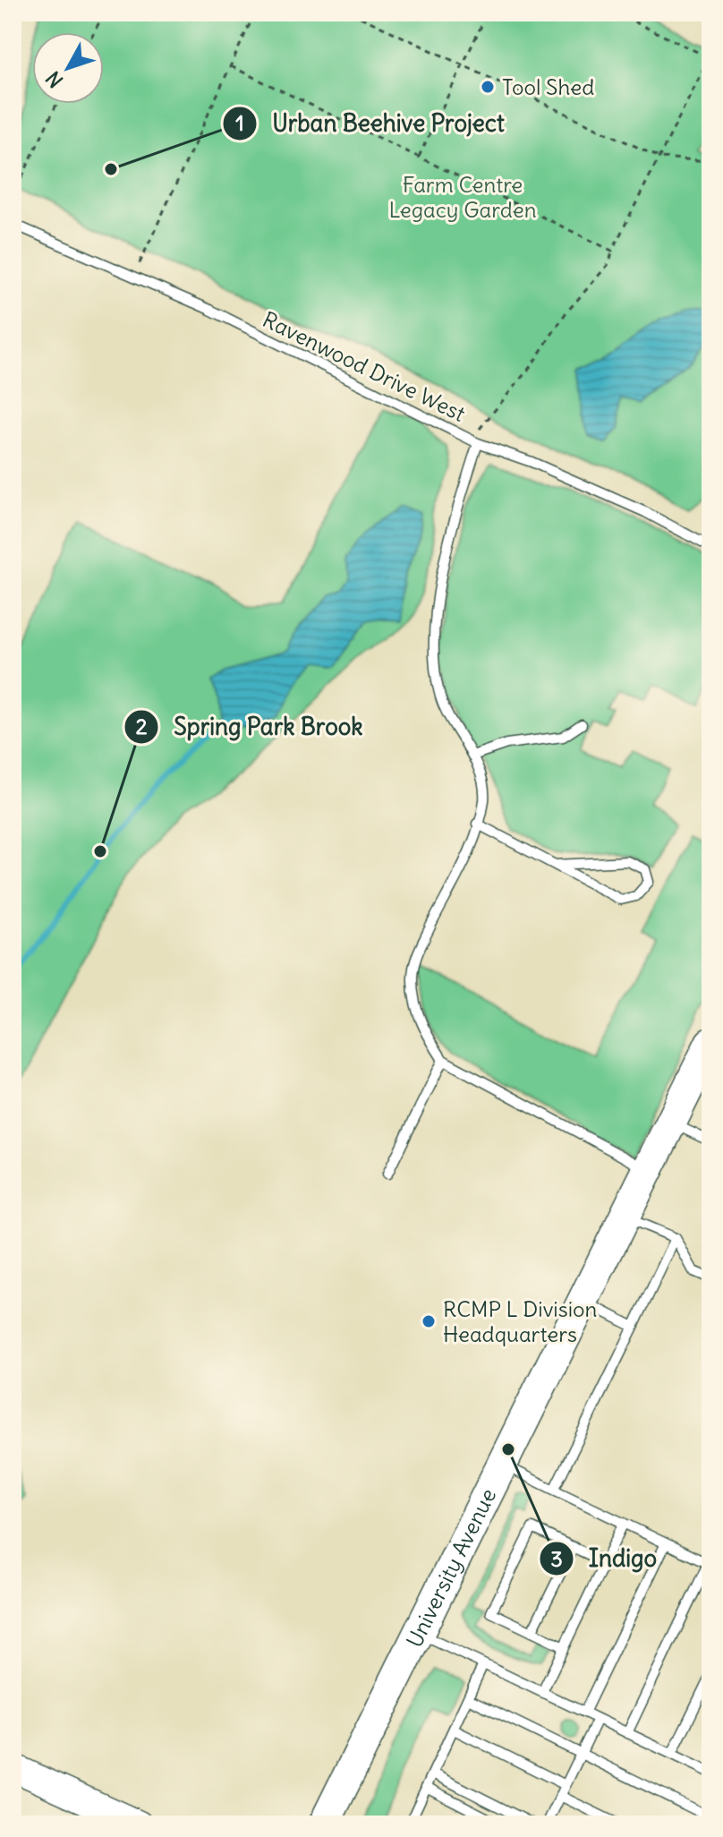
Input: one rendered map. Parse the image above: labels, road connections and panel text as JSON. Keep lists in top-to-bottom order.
{
  "streets": {
    "main road": ["University Avenue"],
    "lane": ["Ravenwood Drive West"]
  },
  "parks": ["Farm Centre Legacy Garden"],
  "places": [
    "Tool Shed",
    "Urban Beehive Project",
    "Spring Park Brook",
    "RCMP L Division Headquarters",
    "Indigo"
  ],
  "north": "bottom left"
}
